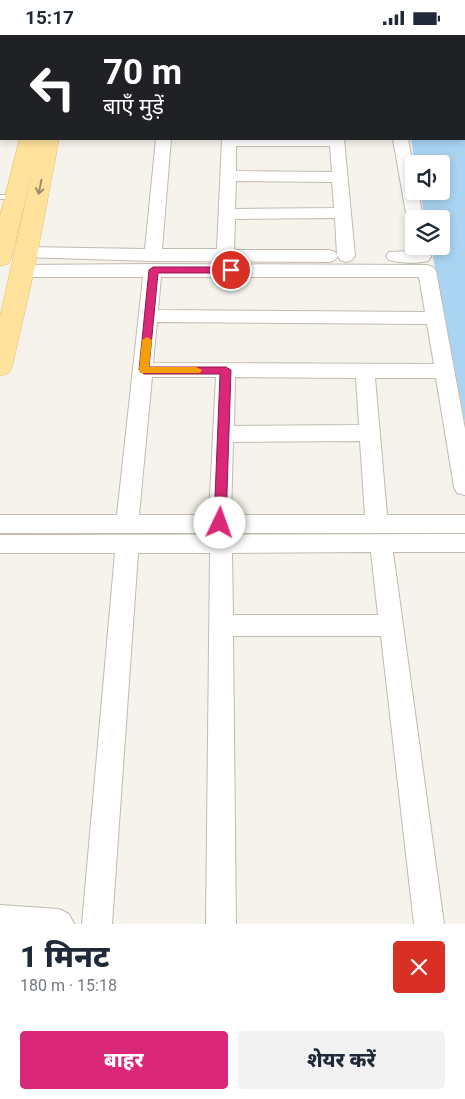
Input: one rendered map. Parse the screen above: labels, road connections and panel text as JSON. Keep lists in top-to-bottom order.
{
  "page": {
    "status": "15:17",
    "turn": ["70 m", "बाएँ मुड़ें"],
    "heading": ["1 मिनट", "180 m · 15:18"],
    "buttons": ["बाहर", "शेयर करें"]
  }
}
